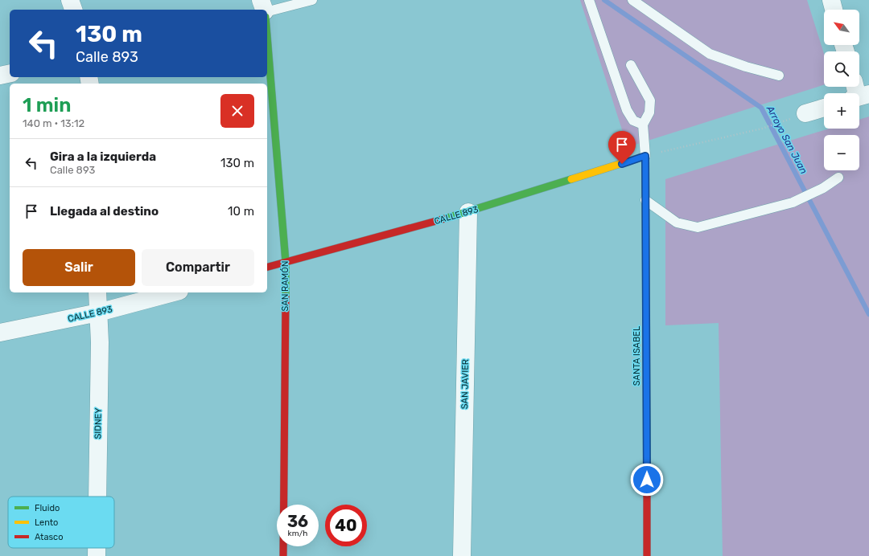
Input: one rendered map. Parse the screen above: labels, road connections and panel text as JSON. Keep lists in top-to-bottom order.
{
  "streets": {
    "street": [
      "CALLE 893",
      "SAN RAMÓN",
      "SANTA ISABEL",
      "SAN JAVIER",
      "SIDNEY"
    ]
  },
  "crossings": [
    ["CALLE 893", "SAN RAMÓN"],
    ["CALLE 893", "SANTA ISABEL"],
    ["CALLE 893", "SAN JAVIER"],
    ["CALLE 893", "SIDNEY"]
  ],
  "water": ["Arroyo San Juan"],
  "legend": ["Fluido", "Lento", "Atasco"],
  "north": "top left",
  "page": {
    "map_buttons": ["+", "−"],
    "turn": ["130 m", "Calle 893"],
    "heading": ["1 min", "140 m · 13:12"],
    "list": [
      {
        "name": "Gira a la izquierda",
        "note": "Calle 893",
        "value": "130 m"
      },
      {
        "name": "Llegada al destino",
        "value": "10 m"
      }
    ],
    "buttons": ["Salir", "Compartir"],
    "speed": "36 km/h",
    "limit": "40"
  }
}
